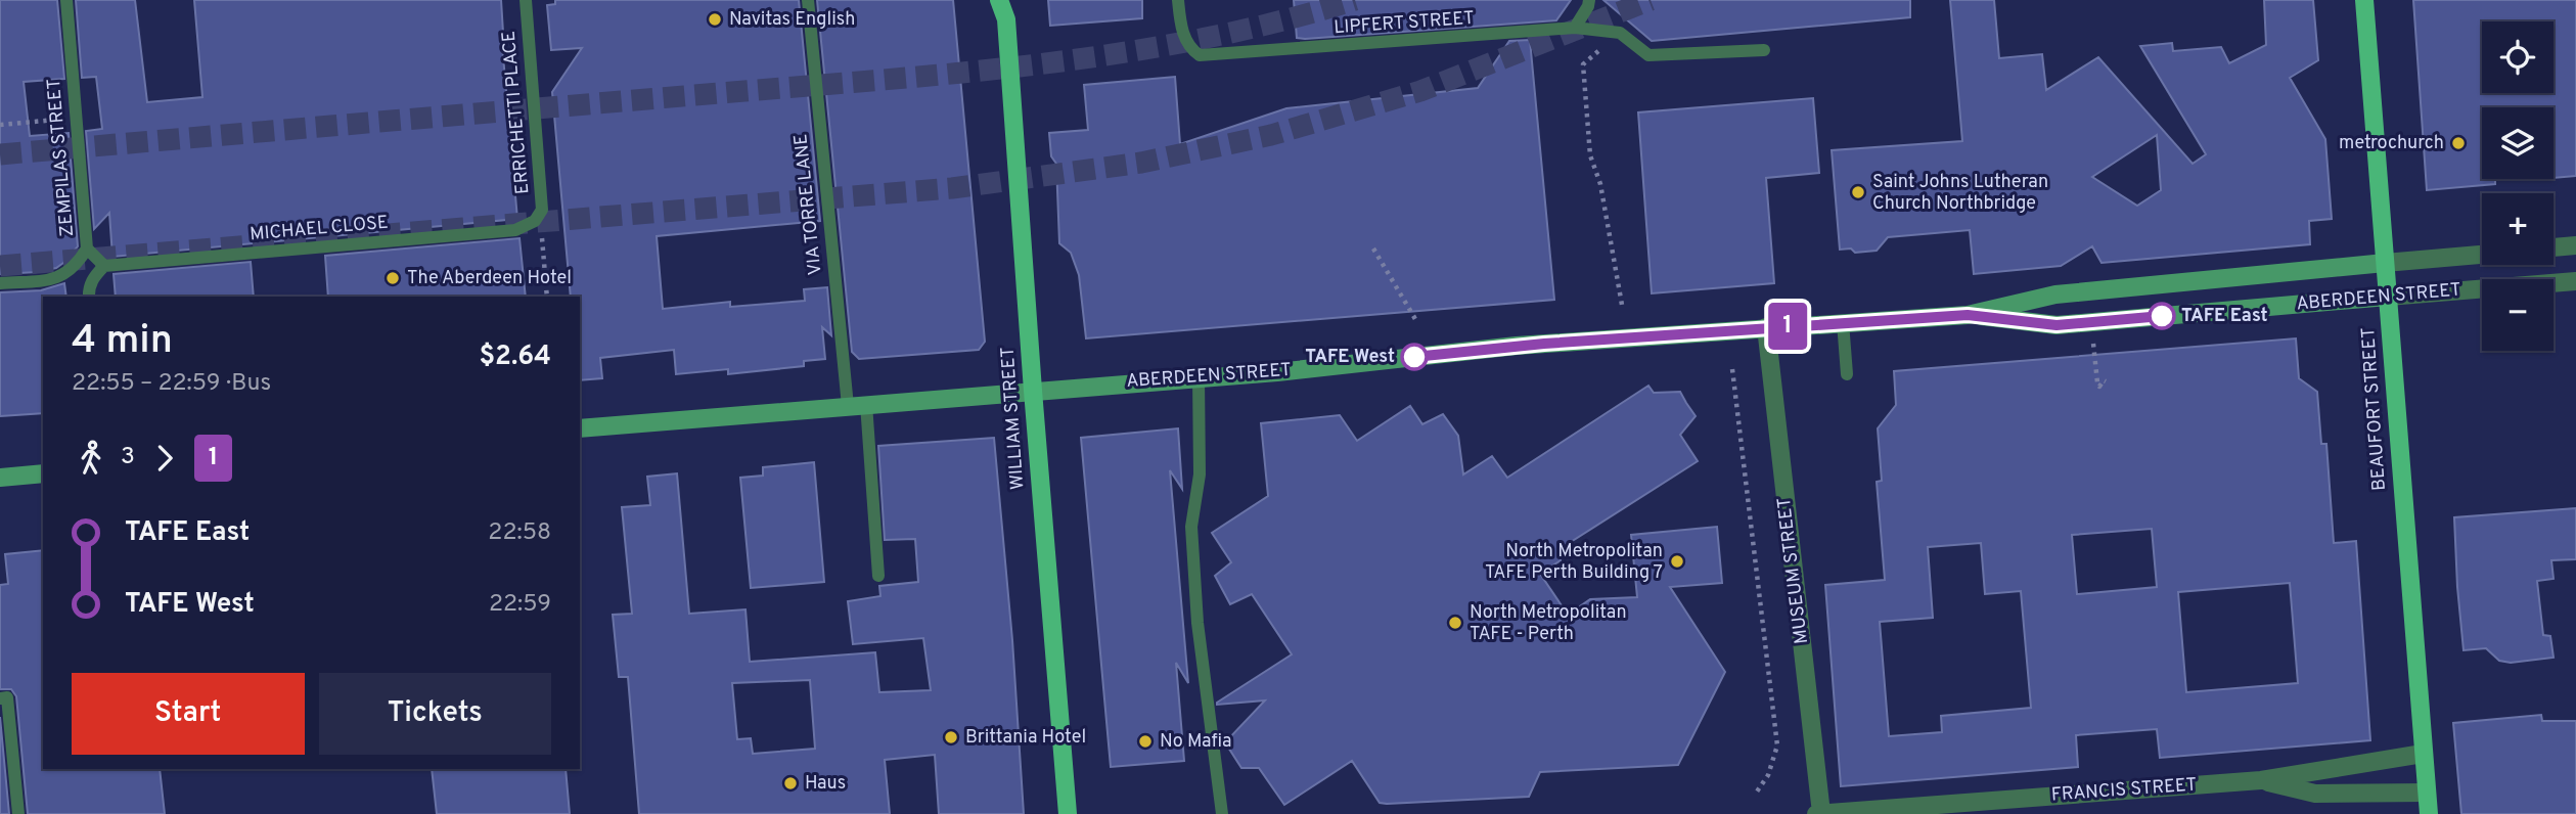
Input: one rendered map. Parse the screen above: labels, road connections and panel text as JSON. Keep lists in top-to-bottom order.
{
  "streets": {
    "main road": ["BEAUFORT STREET", "WILLIAM STREET"],
    "street": ["ABERDEEN STREET", "MUSEUM STREET", "FRANCIS STREET"],
    "lane": [
      "LIPFERT STREET",
      "ERRICHETTI PLACE",
      "ZEMPILAS STREET",
      "VIA TORRE LANE",
      "MICHAEL CLOSE"
    ]
  },
  "crossings": [
    ["ERRICHETTI PLACE", "MICHAEL CLOSE"],
    ["ZEMPILAS STREET", "MICHAEL CLOSE"],
    ["VIA TORRE LANE", "ABERDEEN STREET"],
    ["ABERDEEN STREET", "BEAUFORT STREET"],
    ["ABERDEEN STREET", "WILLIAM STREET"],
    ["ABERDEEN STREET", "MUSEUM STREET"],
    ["BEAUFORT STREET", "FRANCIS STREET"],
    ["MUSEUM STREET", "FRANCIS STREET"]
  ],
  "places": [
    "Navitas English",
    "metrochurch",
    "Saint Johns Lutheran Church Northbridge",
    "The Aberdeen Hotel",
    "TAFE East",
    "TAFE West",
    "North Metropolitan TAFE Perth Building 7",
    "North Metropolitan TAFE - Perth",
    "Brittania Hotel",
    "No Mafia",
    "Haus"
  ],
  "lines": ["bus line 1"],
  "page": {
    "on_map": "1",
    "map_buttons": ["+", "−"],
    "heading": ["4 min", "22:55 – 22:59 · Bus", "$2.64"],
    "legs": ["3", "1"],
    "list": [
      {
        "name": "TAFE East",
        "value": "22:58"
      },
      {
        "name": "TAFE West",
        "value": "22:59"
      }
    ],
    "buttons": ["Start", "Tickets"]
  }
}
